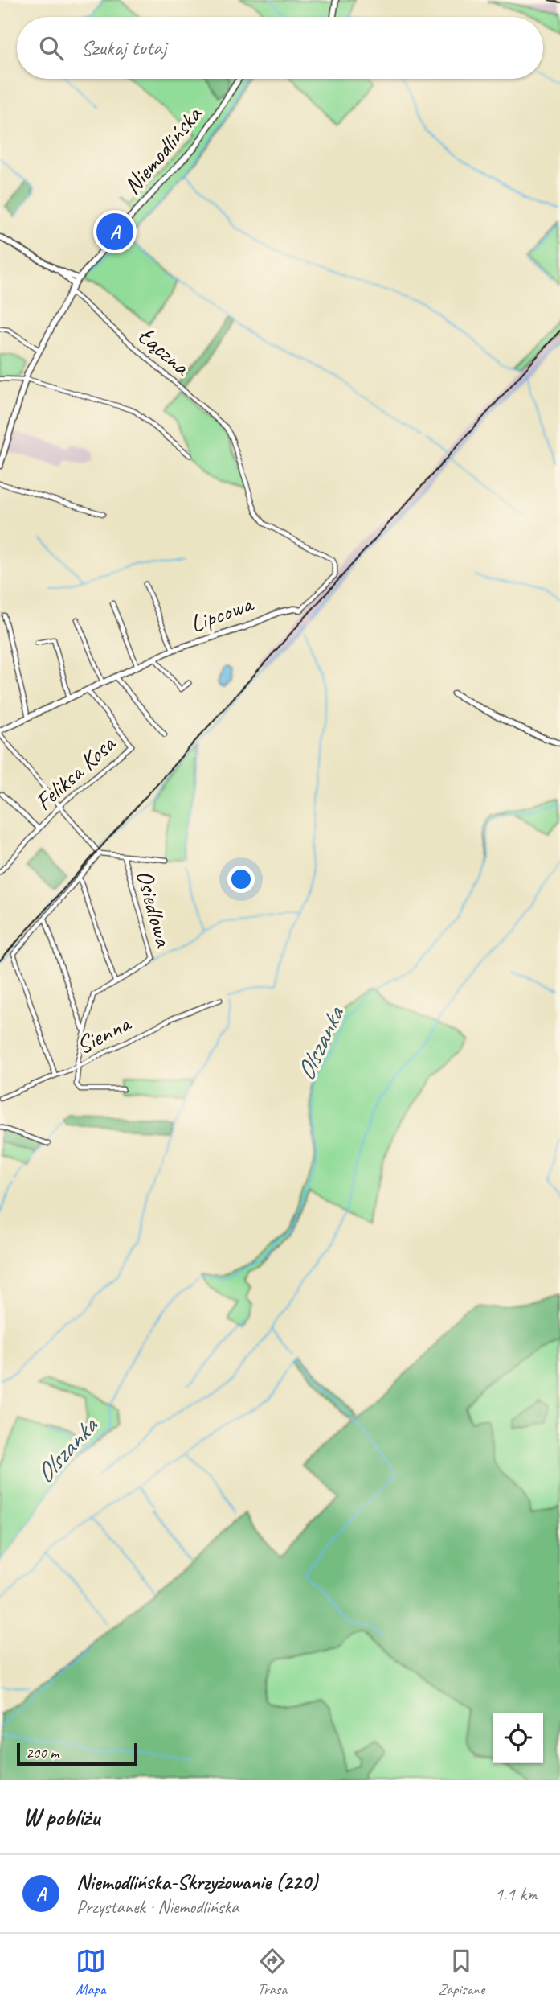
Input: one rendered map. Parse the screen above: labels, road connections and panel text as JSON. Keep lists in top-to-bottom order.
{
  "streets": {
    "street": [
      "Niemodlińska",
      "Łączna",
      "Lipcowa",
      "Feliksa Kosa",
      "Osiedlowa",
      "Sienna"
    ]
  },
  "crossings": [
    ["Niemodlińska", "Łączna"],
    ["Łączna", "Lipcowa"],
    ["Lipcowa", "Feliksa Kosa"]
  ],
  "water": ["Olszanka"],
  "scale_bar": "200 m",
  "page": {
    "search": "Szukaj tutaj",
    "pins": "A",
    "scale": "200 m",
    "heading": "W pobliżu",
    "list": [
      {
        "mark": "A",
        "name": "Niemodlińska-Skrzyżowanie (220)",
        "note": "Przystanek · Niemodlińska",
        "value": "1.1 km"
      }
    ],
    "nav": ["Mapa", "Trasa", "Zapisane"]
  }
}
